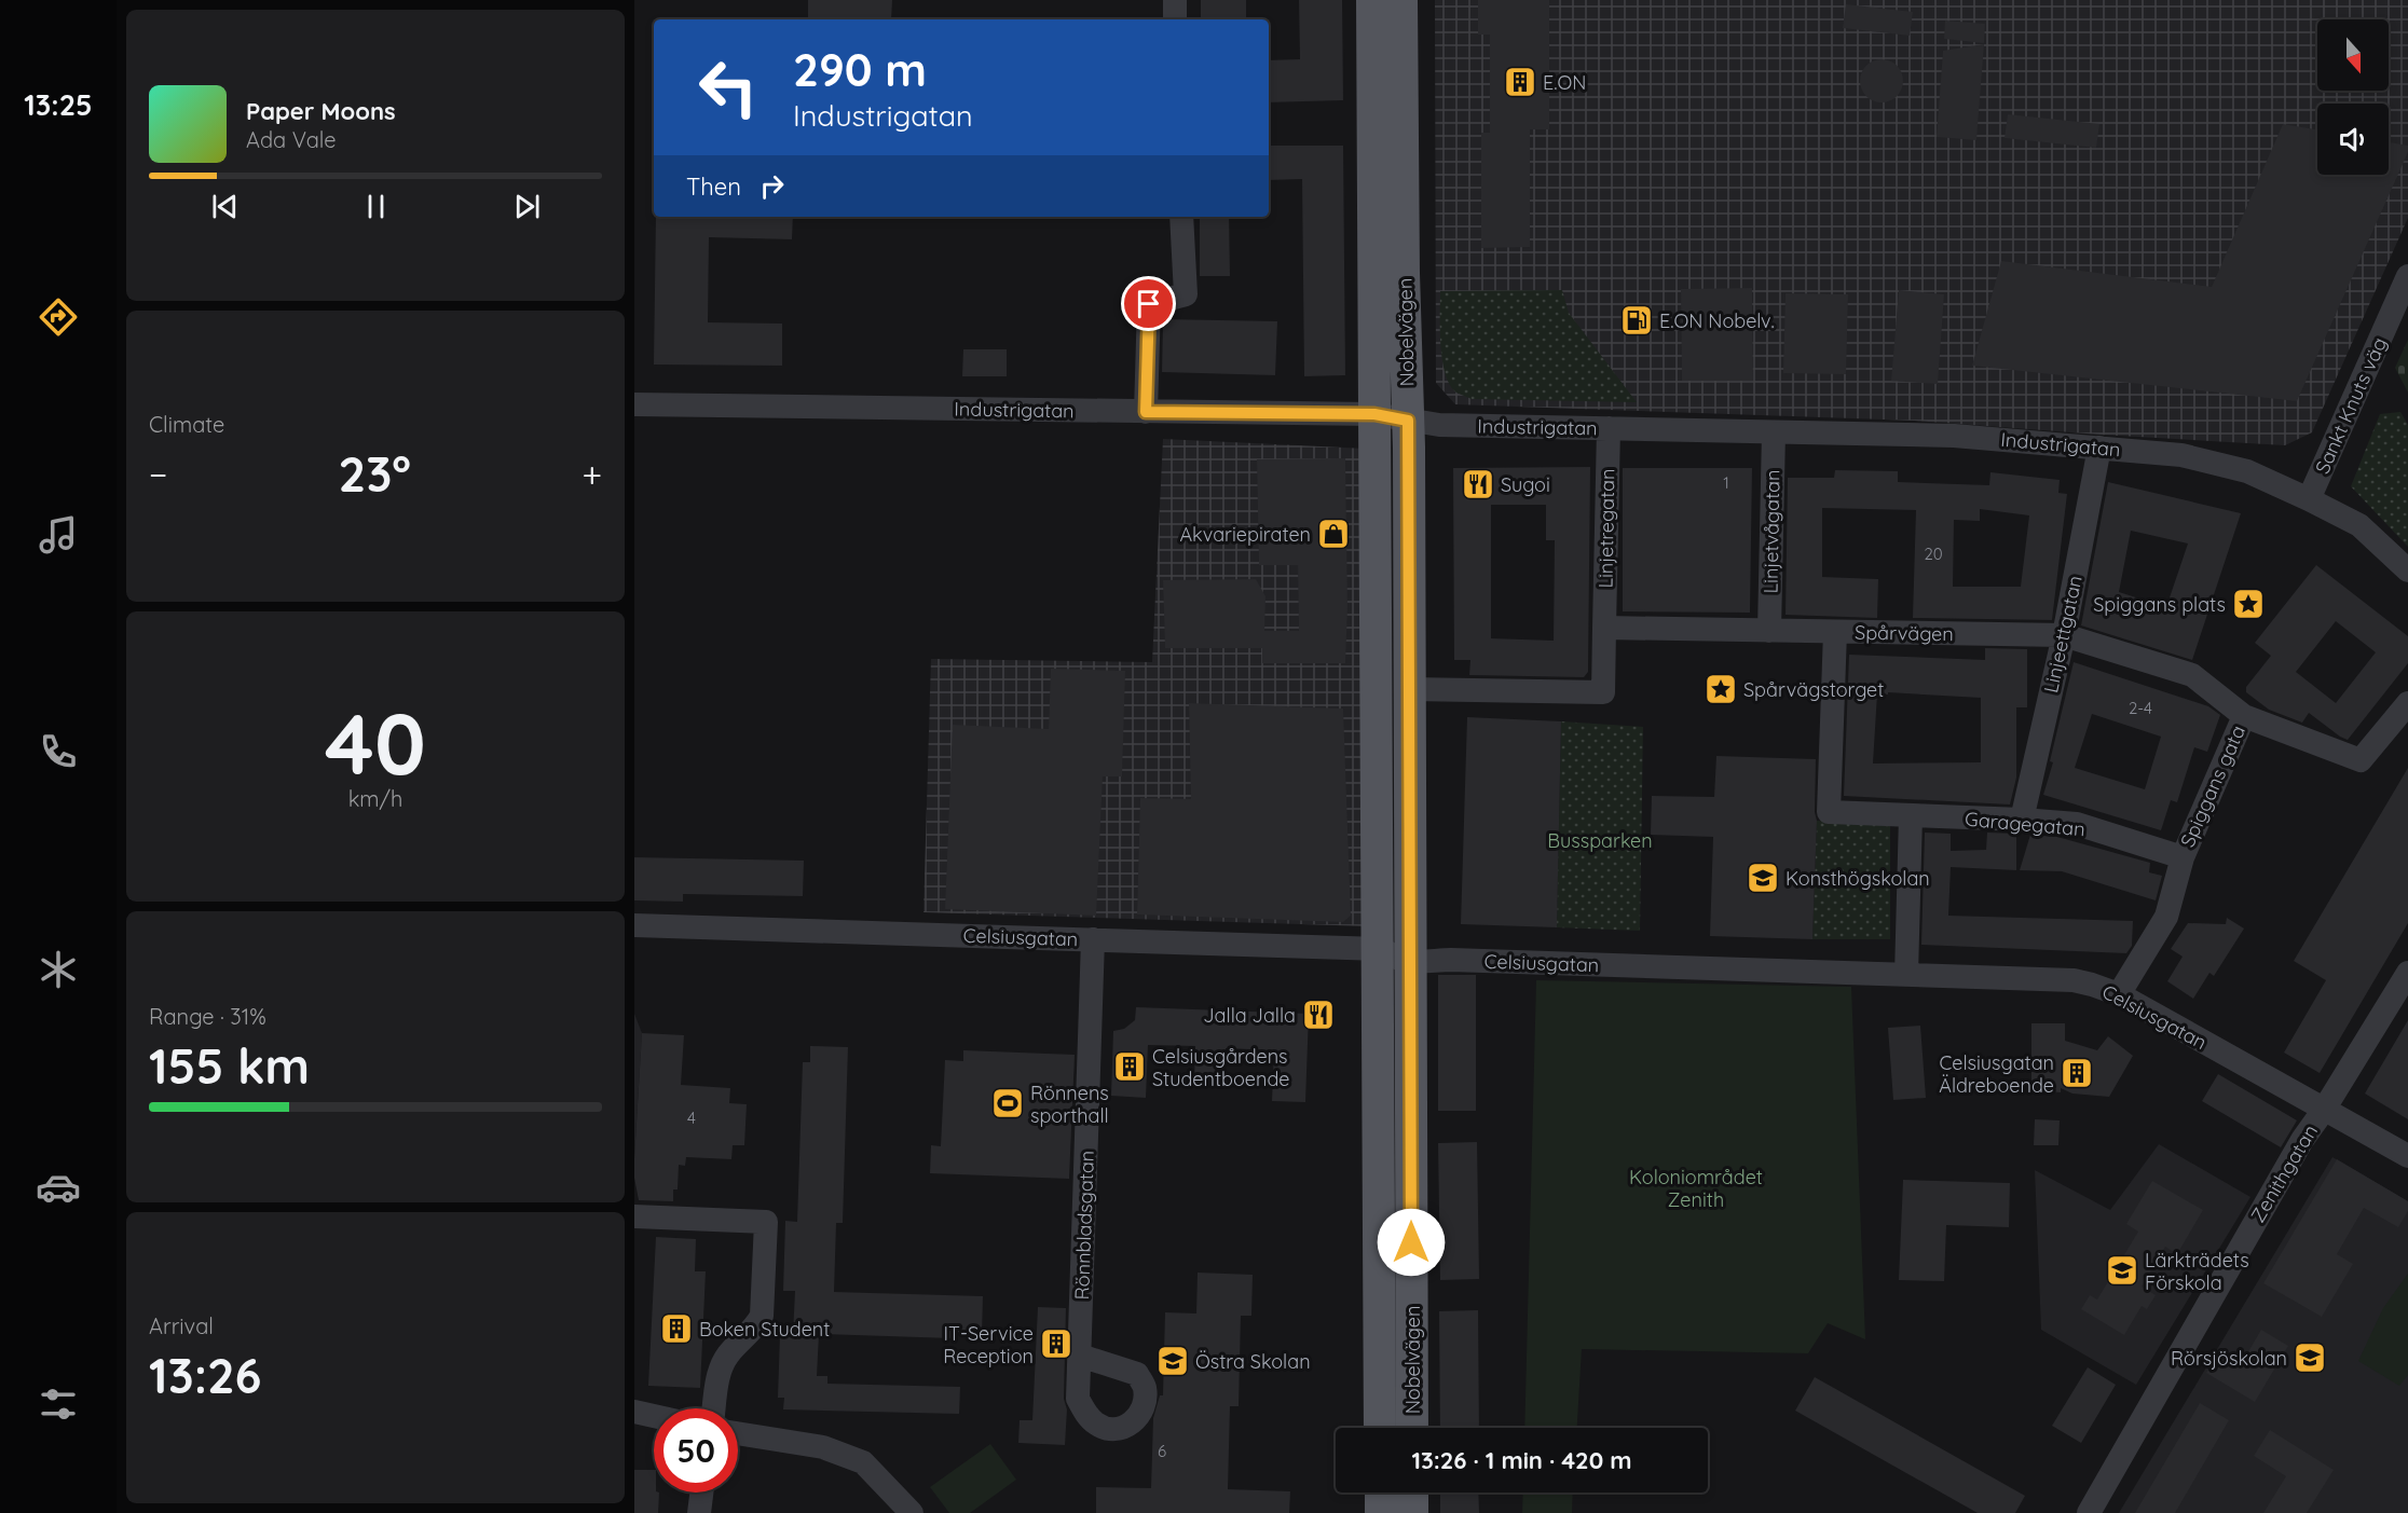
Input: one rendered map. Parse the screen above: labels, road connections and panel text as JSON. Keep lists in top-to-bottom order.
{
  "streets": {
    "main road": ["Nobelvägen"],
    "street": [
      "Sankt Knuts väg",
      "Industrigatan",
      "Linjetregatan",
      "Linjetvågatan",
      "Spårvägen",
      "Linjeettgatan",
      "Spiggans gata",
      "Garagegatan",
      "Celsiusgatan",
      "Zenithgatan",
      "Rönnbladsgatan"
    ]
  },
  "crossings": [
    ["Nobelvägen", "Industrigatan"],
    ["Nobelvägen", "Celsiusgatan"],
    ["Sankt Knuts väg", "Industrigatan"],
    ["Industrigatan", "Linjetregatan"],
    ["Industrigatan", "Linjetvågatan"],
    ["Industrigatan", "Linjeettgatan"],
    ["Linjetregatan", "Spårvägen"],
    ["Linjetvågatan", "Spårvägen"],
    ["Spårvägen", "Linjeettgatan"],
    ["Spårvägen", "Spiggans gata"],
    ["Spårvägen", "Garagegatan"],
    ["Linjeettgatan", "Garagegatan"],
    ["Spiggans gata", "Garagegatan"],
    ["Celsiusgatan", "Zenithgatan"],
    ["Celsiusgatan", "Rönnbladsgatan"]
  ],
  "parks": ["Bussparken", "Koloniområdet Zenith"],
  "places": {
    "building": [
      "E.ON",
      "Celsiusgårdens Studentboende",
      "Celsiusgatan Äldreboende",
      "Boken Student",
      "IT-Service Reception"
    ],
    "fuel station": ["E.ON Nobelv."],
    "restaurant": ["Sugoi", "Jalla Jalla"],
    "shop": ["Akvariepiraten"],
    "place": ["Spiggans plats", "Spårvägstorget"],
    "school or university": [
      "Konsthögskolan",
      "Lärkträdets Förskola",
      "Rörsjöskolan",
      "Östra Skolan"
    ],
    "sports": ["Rönnens sporthall"]
  },
  "house_numbers": [
    "1",
    "20",
    "2-4",
    "4",
    "6"
  ],
  "north": "bottom",
  "page": {
    "tabs": "13:25",
    "turn": ["290 m", "Industrigatan"],
    "song": ["Paper Moons", "Ada Vale"],
    "then": "Then",
    "tile": [
      "Climate",
      ["40", "km/h"],
      ["Range · 31%", "155 km"],
      ["Arrival", "13:26"]
    ],
    "heat": ["−", "23°", "+"],
    "limit": "50",
    "trip": "13:26 · 1 min · 420 m"
  }
}
